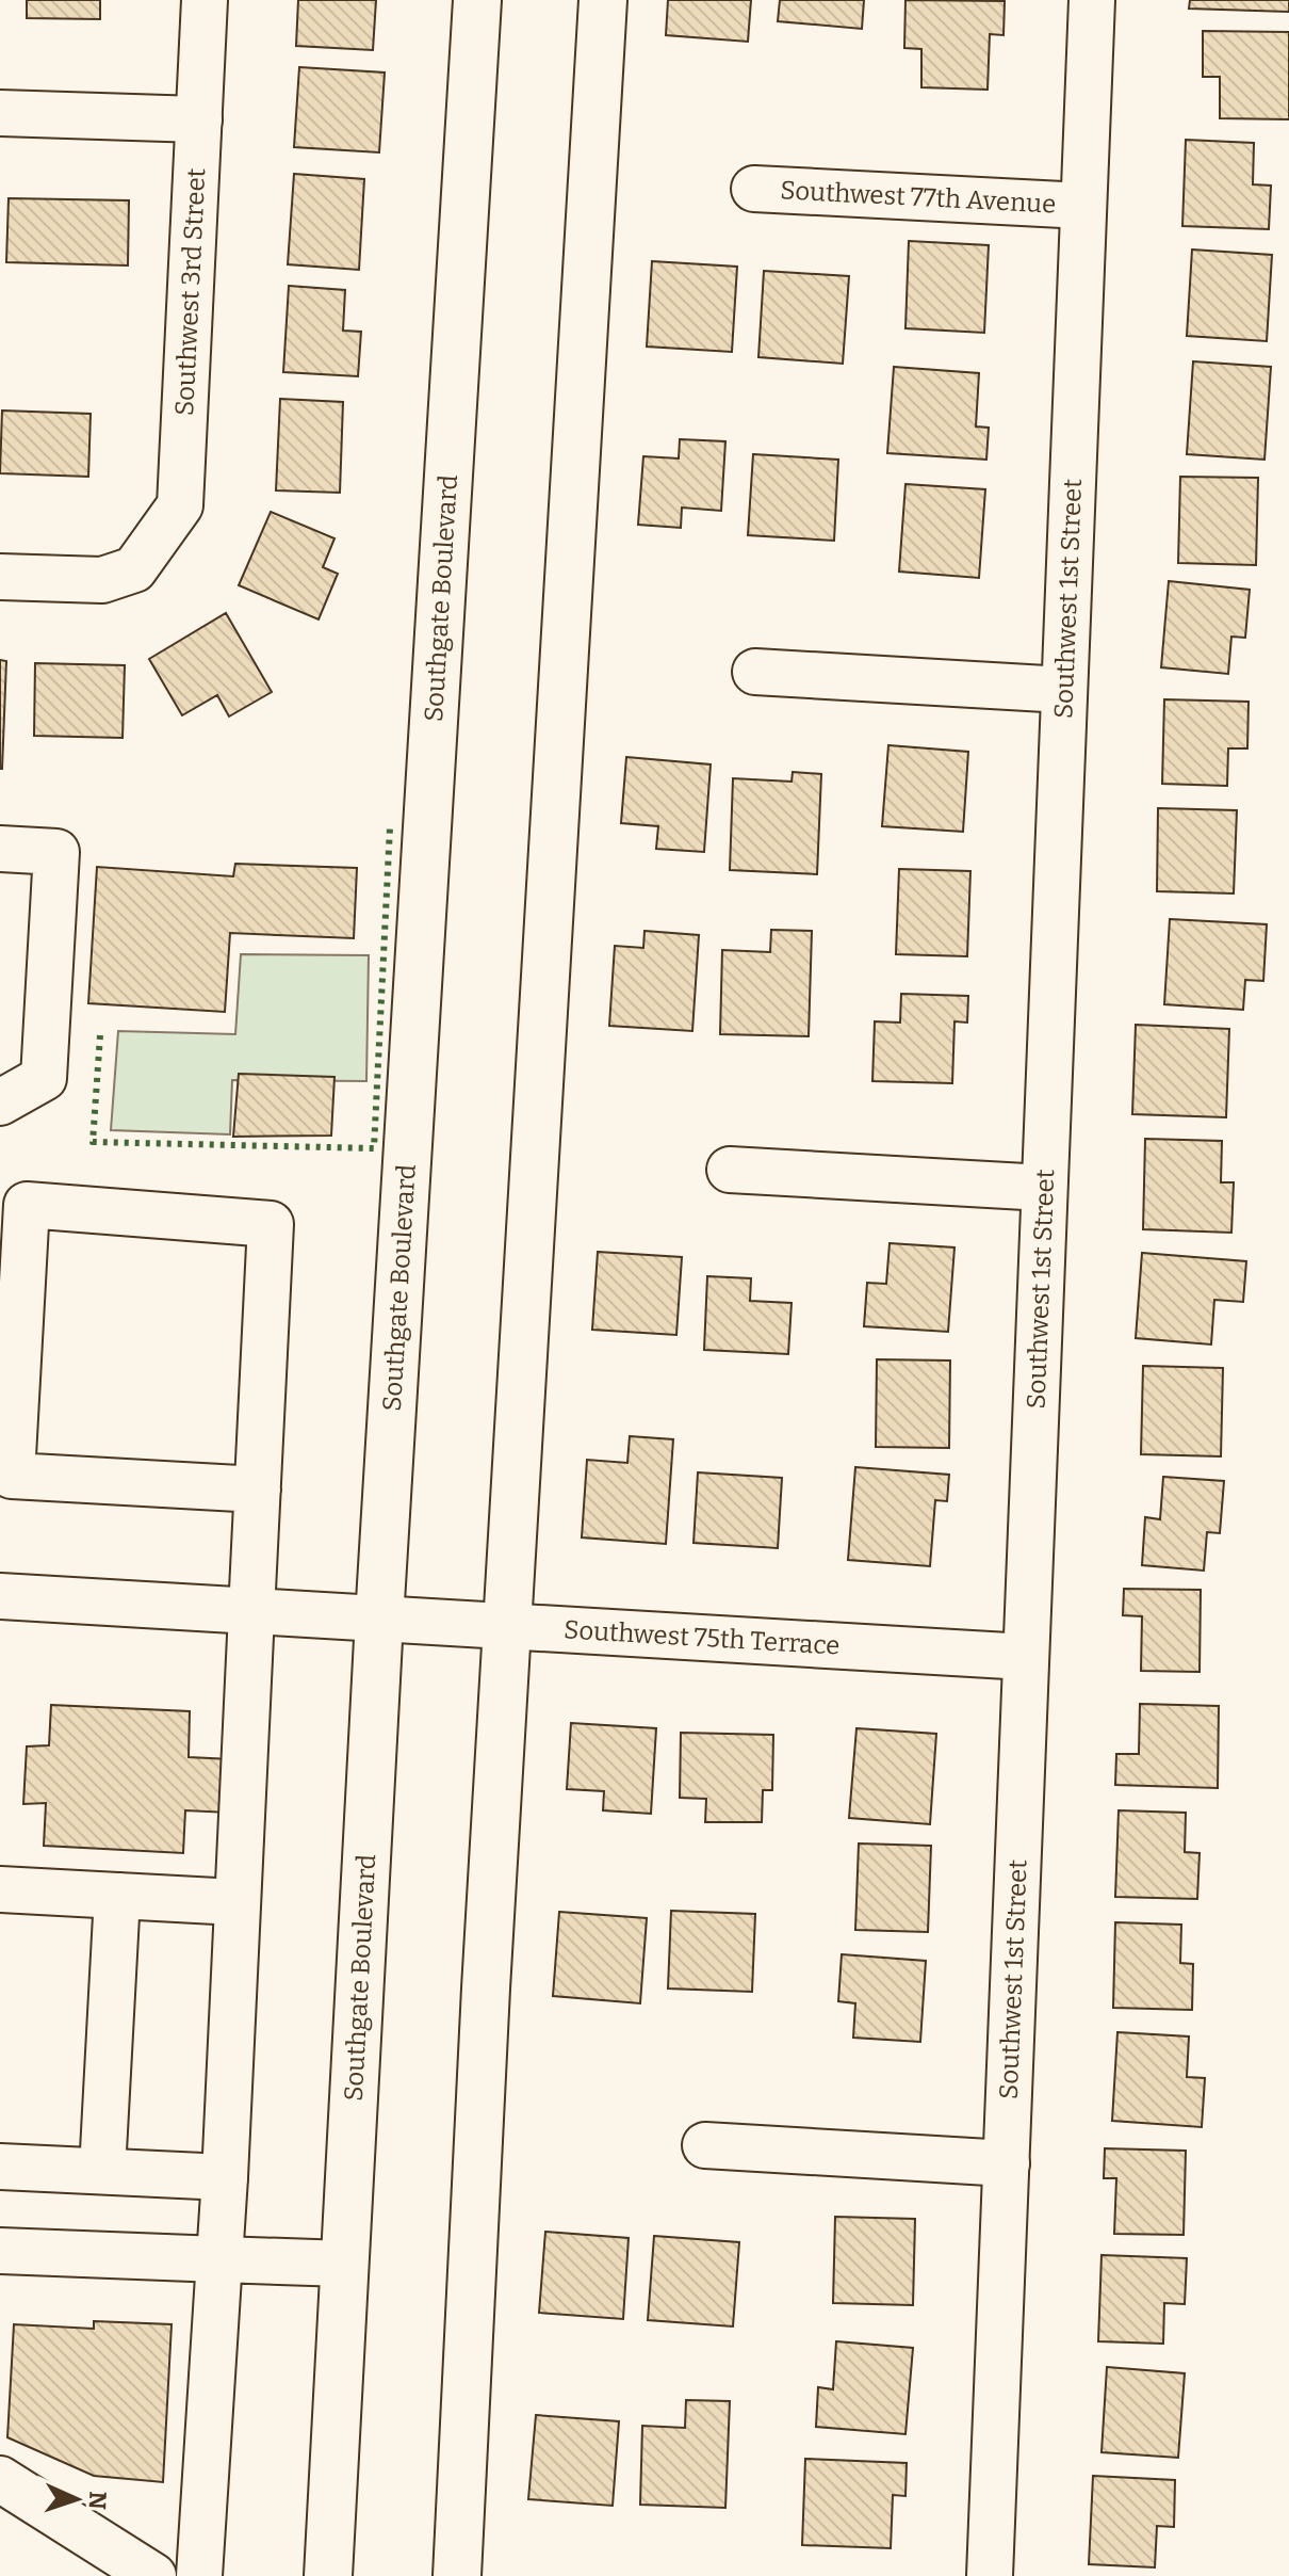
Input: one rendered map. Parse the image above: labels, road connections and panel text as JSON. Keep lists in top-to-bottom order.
{
  "streets": {
    "main road": ["Southgate Boulevard"],
    "street": [
      "Southwest 77th Avenue",
      "Southwest 3rd Street",
      "Southwest 1st Street",
      "Southwest 75th Terrace"
    ]
  },
  "crossings": [
    ["Southwest 77th Avenue", "Southwest 1st Street"],
    ["Southgate Boulevard", "Southwest 75th Terrace"],
    ["Southwest 1st Street", "Southwest 75th Terrace"]
  ],
  "north": "right"
}
